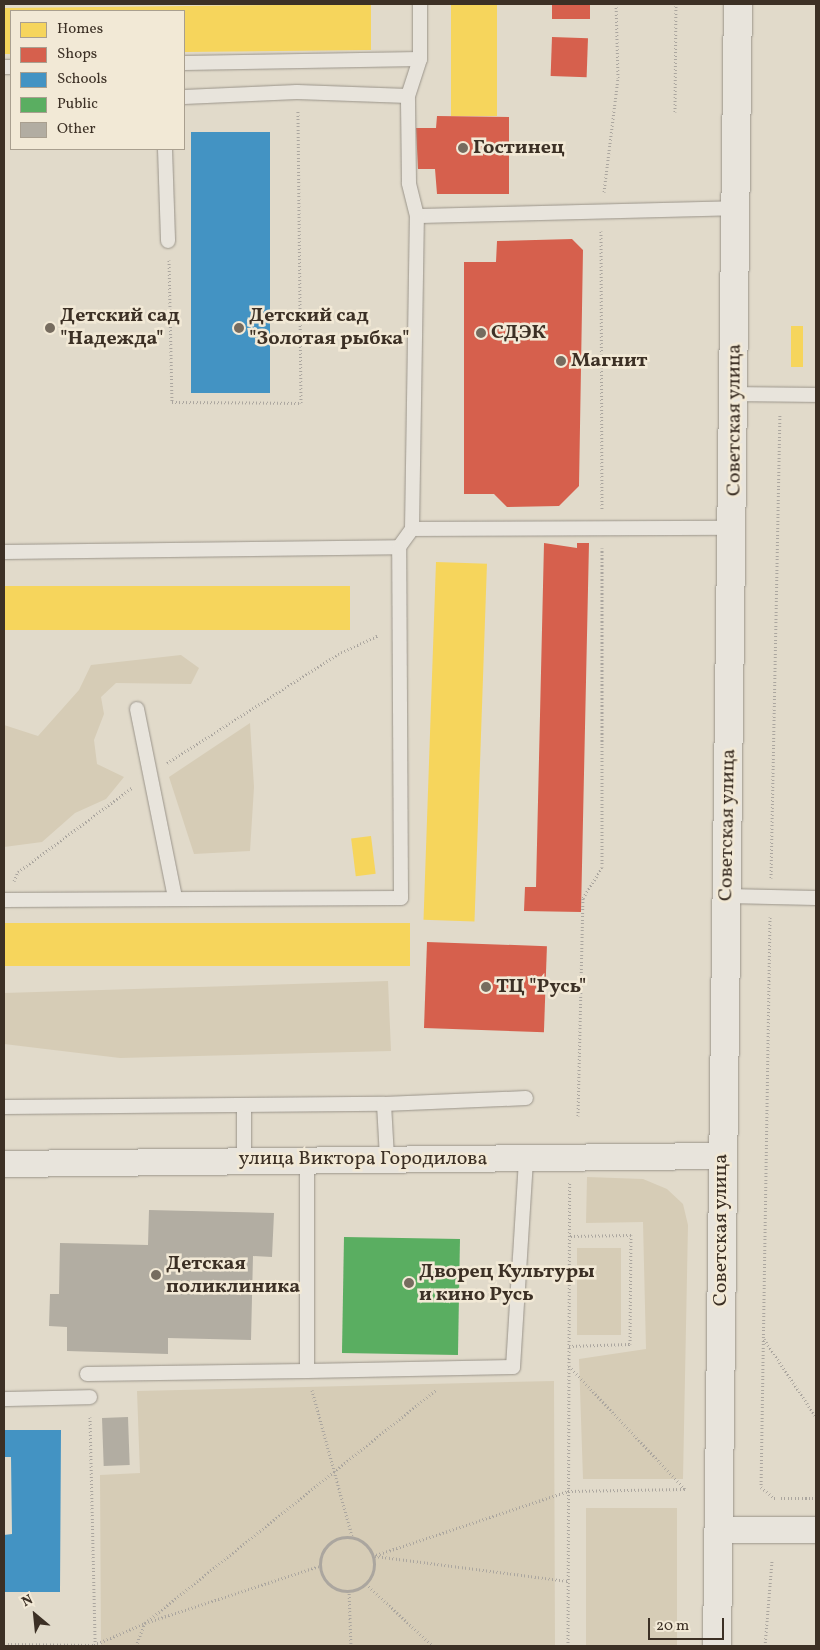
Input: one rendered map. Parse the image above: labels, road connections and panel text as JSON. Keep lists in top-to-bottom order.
{
  "streets": {
    "main road": ["Советская улица"],
    "street": ["улица Виктора Городилова"]
  },
  "crossings": [
    ["Советская улица", "улица Виктора Городилова"]
  ],
  "places": [
    "Гостинец",
    "Детский сад \"Надежда\"",
    "Детский сад \"Золотая рыбка\"",
    "СДЭК",
    "Магнит",
    "ТЦ \"Русь\"",
    "Детская поликлиника",
    "Дворец Культуры и кино Русь"
  ],
  "legend": [
    "Homes",
    "Shops",
    "Schools",
    "Public",
    "Other"
  ],
  "scale_bar": "20 m",
  "north": "top left"
}
